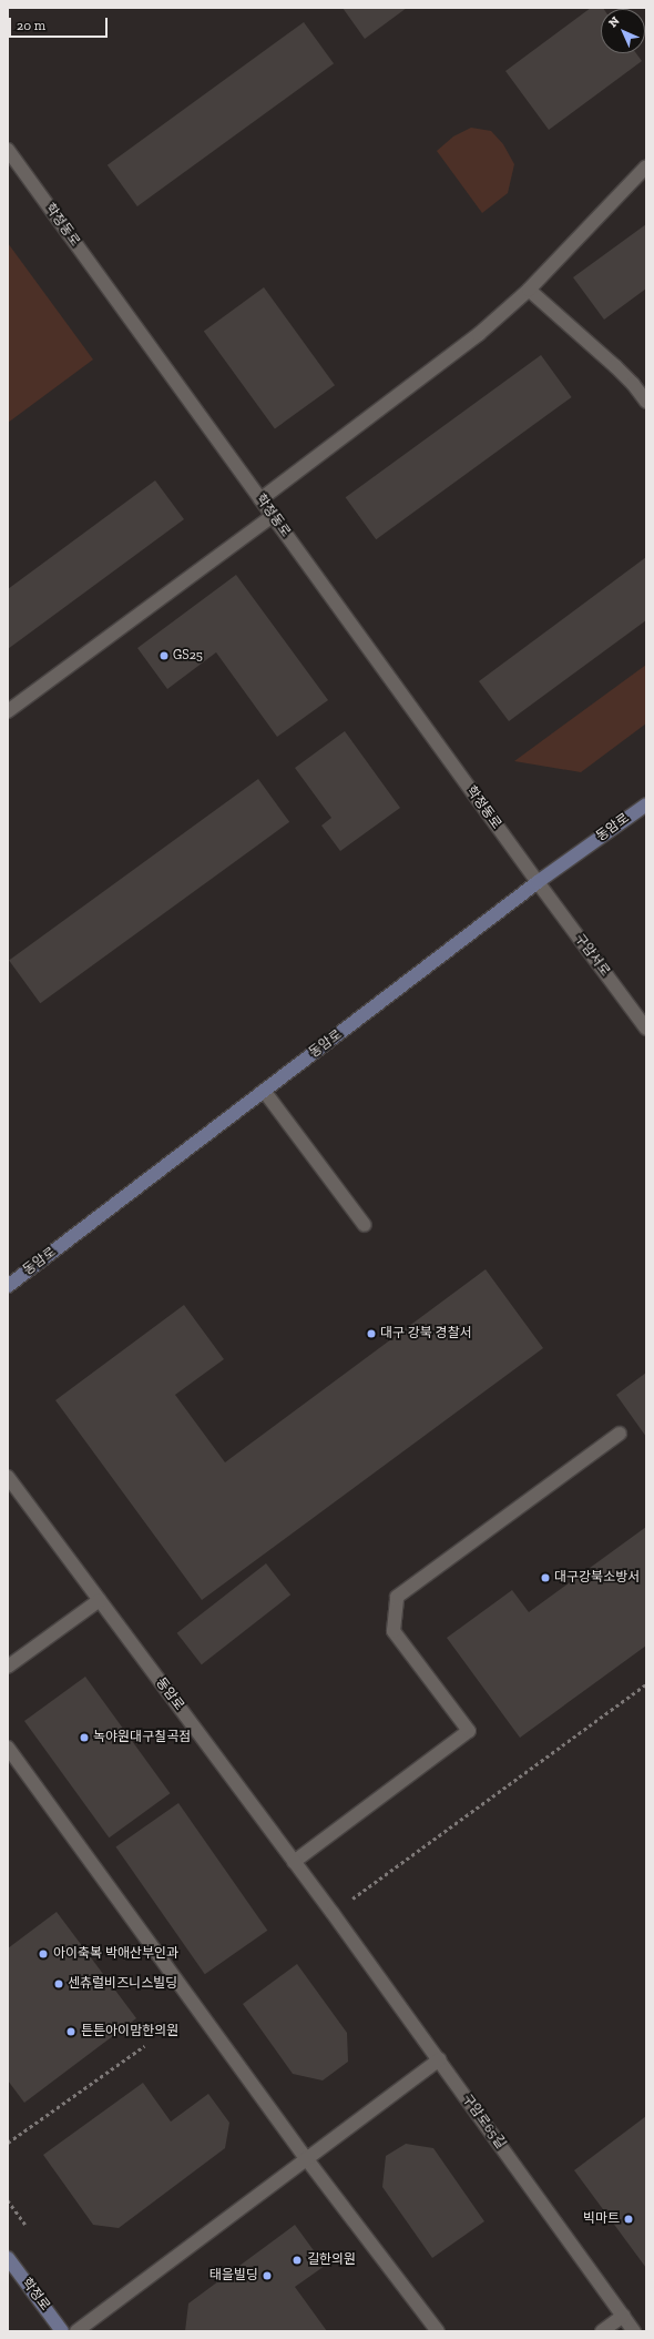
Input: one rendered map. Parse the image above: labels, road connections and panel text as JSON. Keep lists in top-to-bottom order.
{
  "streets": {
    "main road": ["동암로", "학정로"],
    "street": ["학정동로", "구암서로", "구암로65길"]
  },
  "crossings": [
    ["학정동로", "동암로"],
    ["학정동로", "구암서로"],
    ["동암로", "구암서로"],
    ["동암로", "구암로65길"]
  ],
  "places": [
    "GS25",
    "대구 강북 경찰서",
    "대구강북소방서",
    "녹야원대구칠곡점",
    "아이축복 박애산부인과",
    "센츄럴비즈니스빌딩",
    "튼튼아이맘한의원",
    "빅마트",
    "길한의원",
    "태을빌딩"
  ],
  "scale_bar": "20 m",
  "north": "top left"
}
